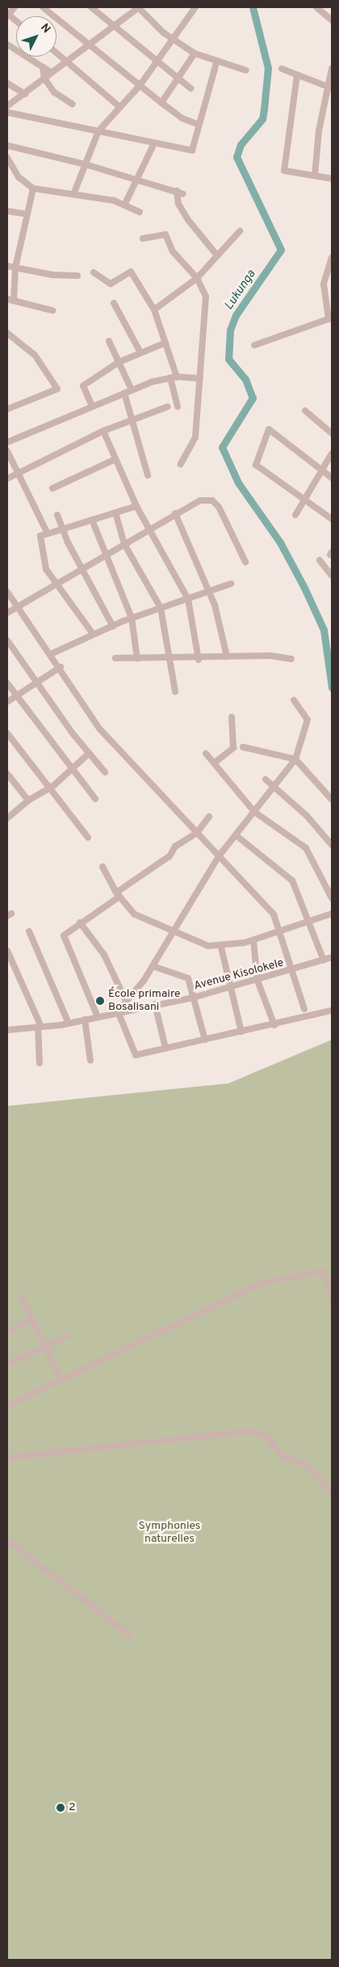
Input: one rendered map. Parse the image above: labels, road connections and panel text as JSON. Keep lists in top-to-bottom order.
{
  "streets": {
    "street": ["Avenue Kisolokele"]
  },
  "water": ["Lukunga"],
  "parks": ["Symphonies naturelles"],
  "places": ["École primaire Bosalisani", "2"],
  "north": "top right"
}
